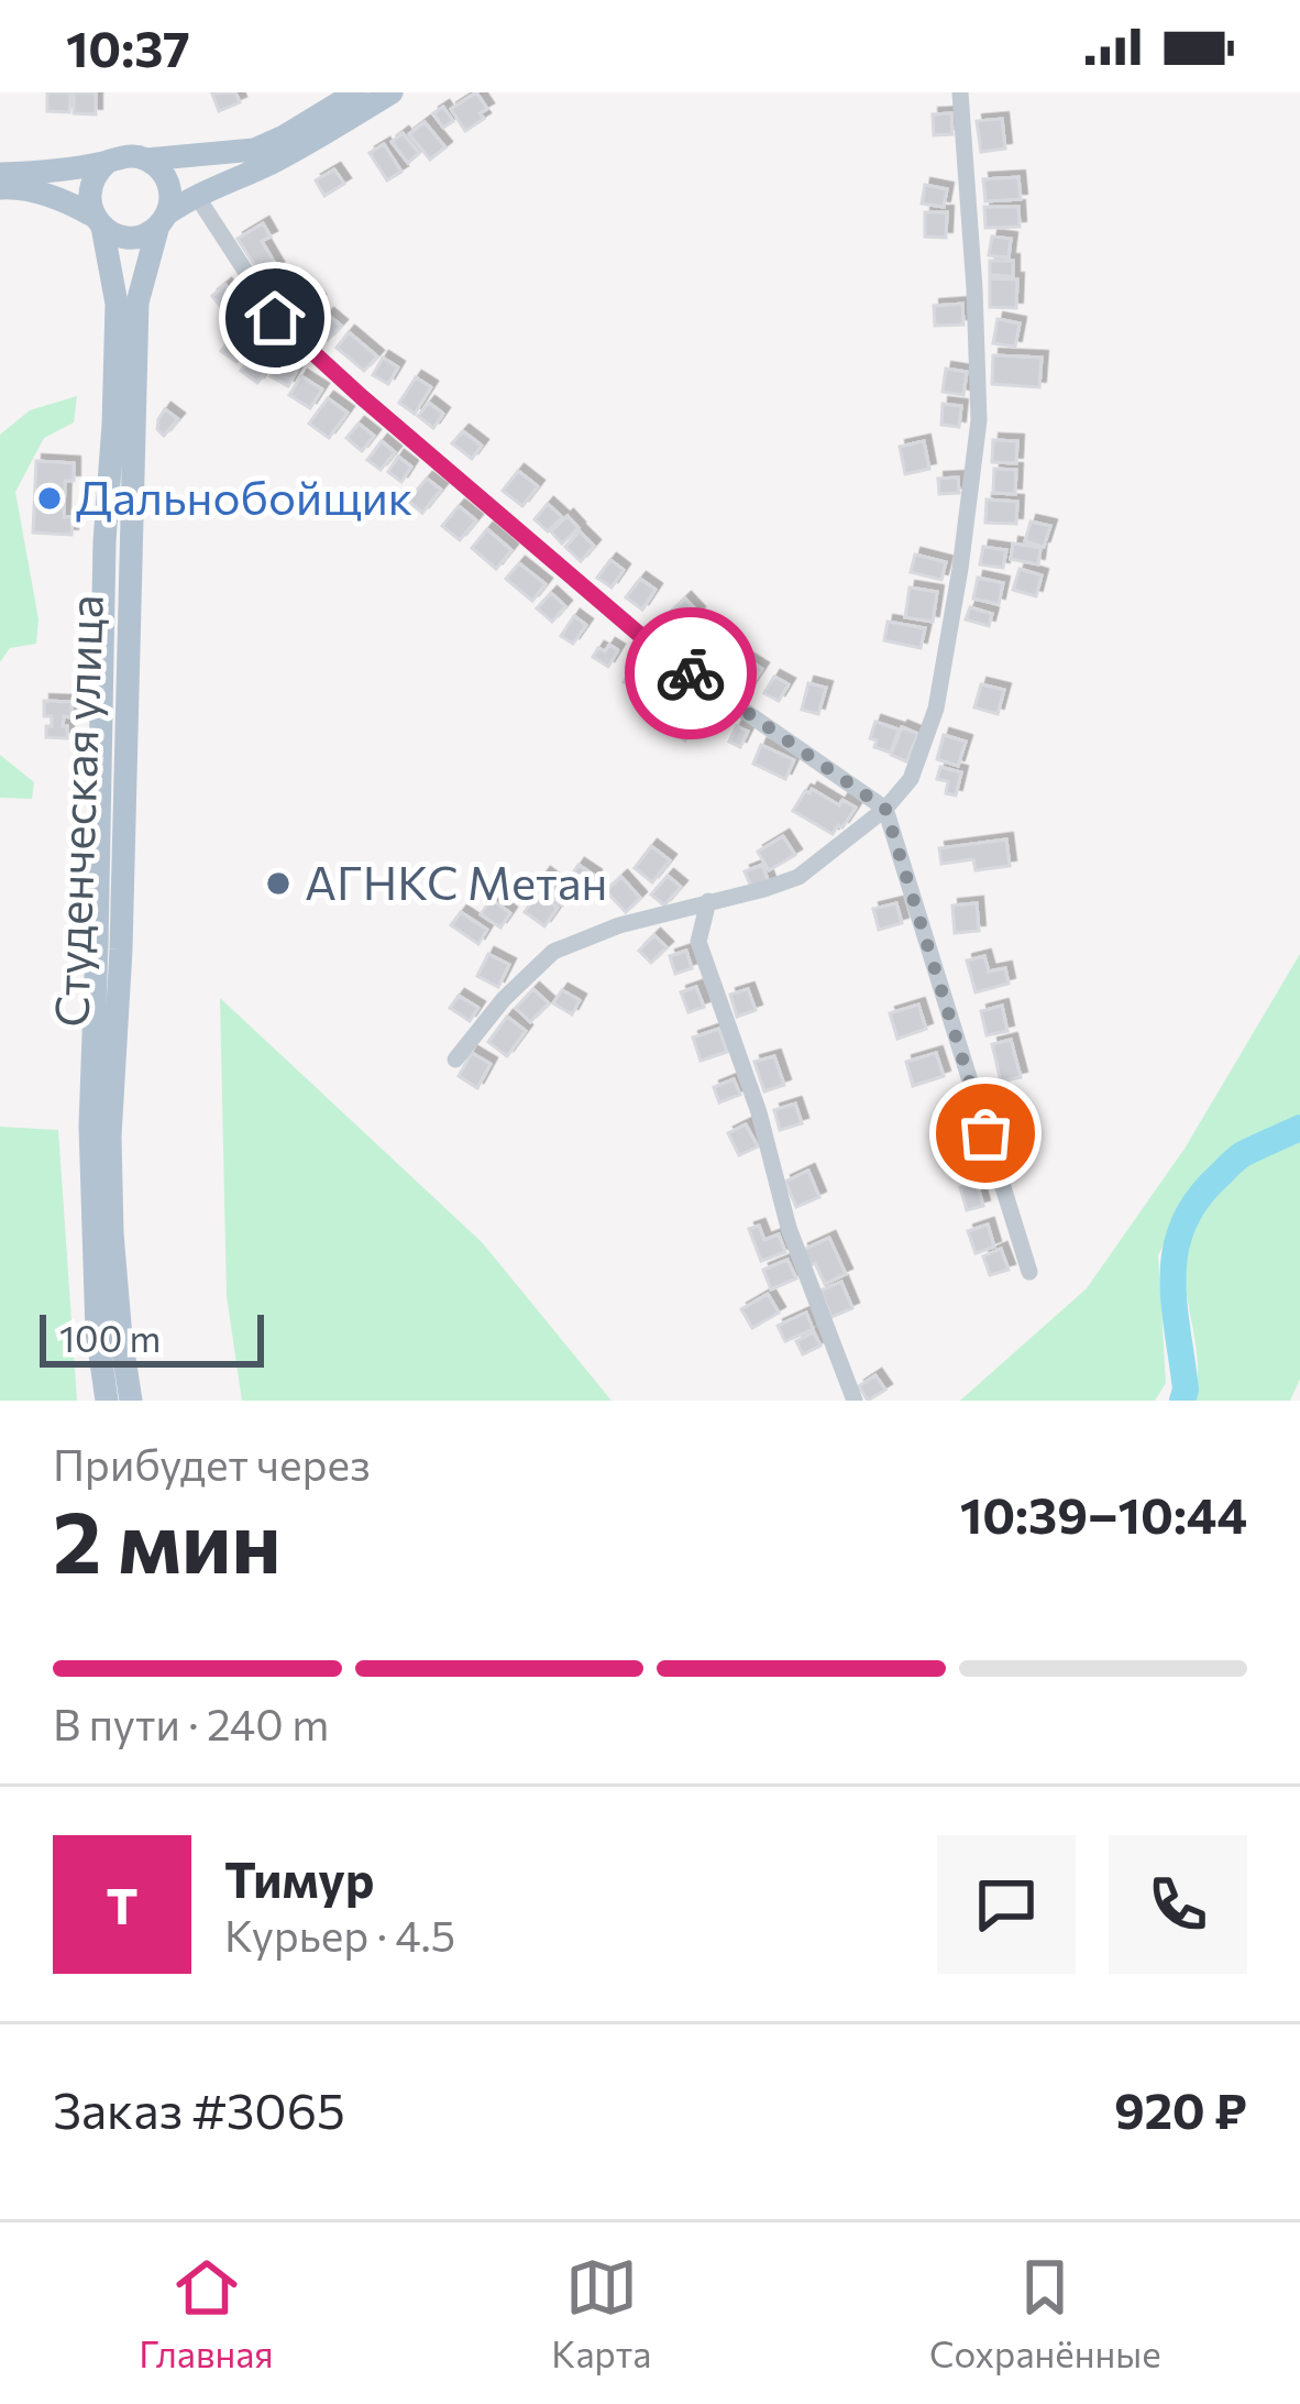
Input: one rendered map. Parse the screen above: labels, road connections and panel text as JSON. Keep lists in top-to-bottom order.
{
  "streets": {
    "main road": ["Студенческая улица"]
  },
  "places": ["Дальнобойщик", "АГНКС Метан"],
  "scale_bar": "100 m",
  "page": {
    "status": "10:37",
    "scale": "100 m",
    "heading": ["2 мин", "Прибудет через", "10:39–10:44"],
    "panel": [
      "Тимур",
      "Курьер · 4.5",
      "Заказ #3065",
      "920 ₽"
    ],
    "bar": "В пути · 240 m",
    "round": "Т",
    "tabs": ["Главная", "Карта", "Сохранённые"]
  }
}
